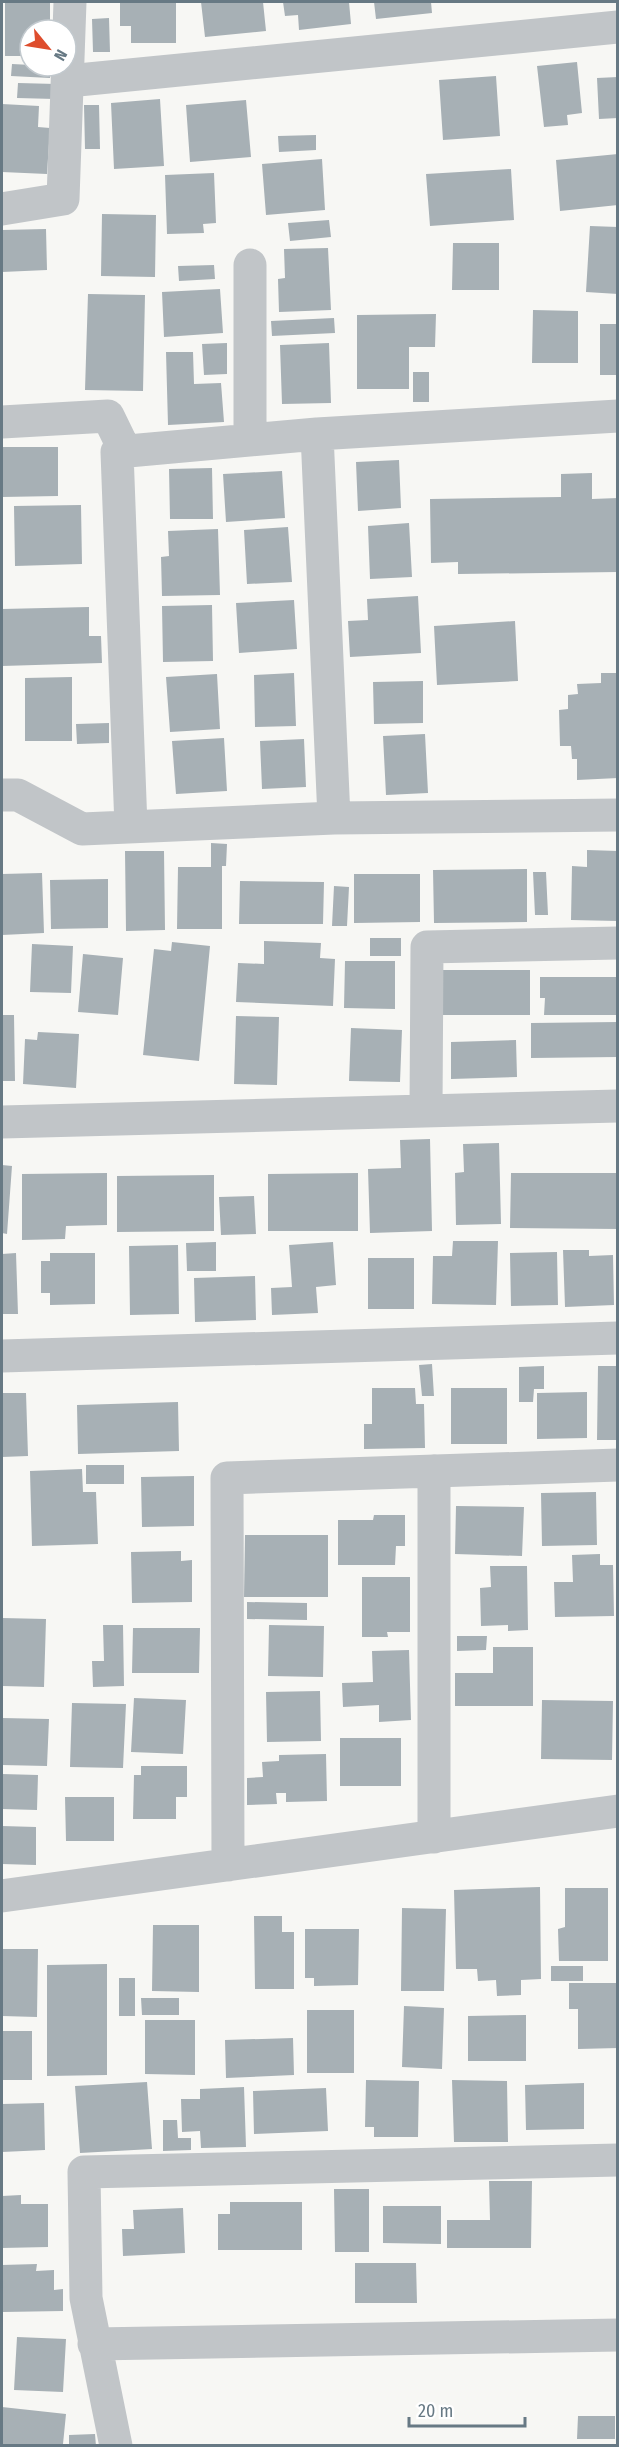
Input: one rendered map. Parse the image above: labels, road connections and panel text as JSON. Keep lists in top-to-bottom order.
{
  "scale_bar": "20 m",
  "north": "bottom right"
}
